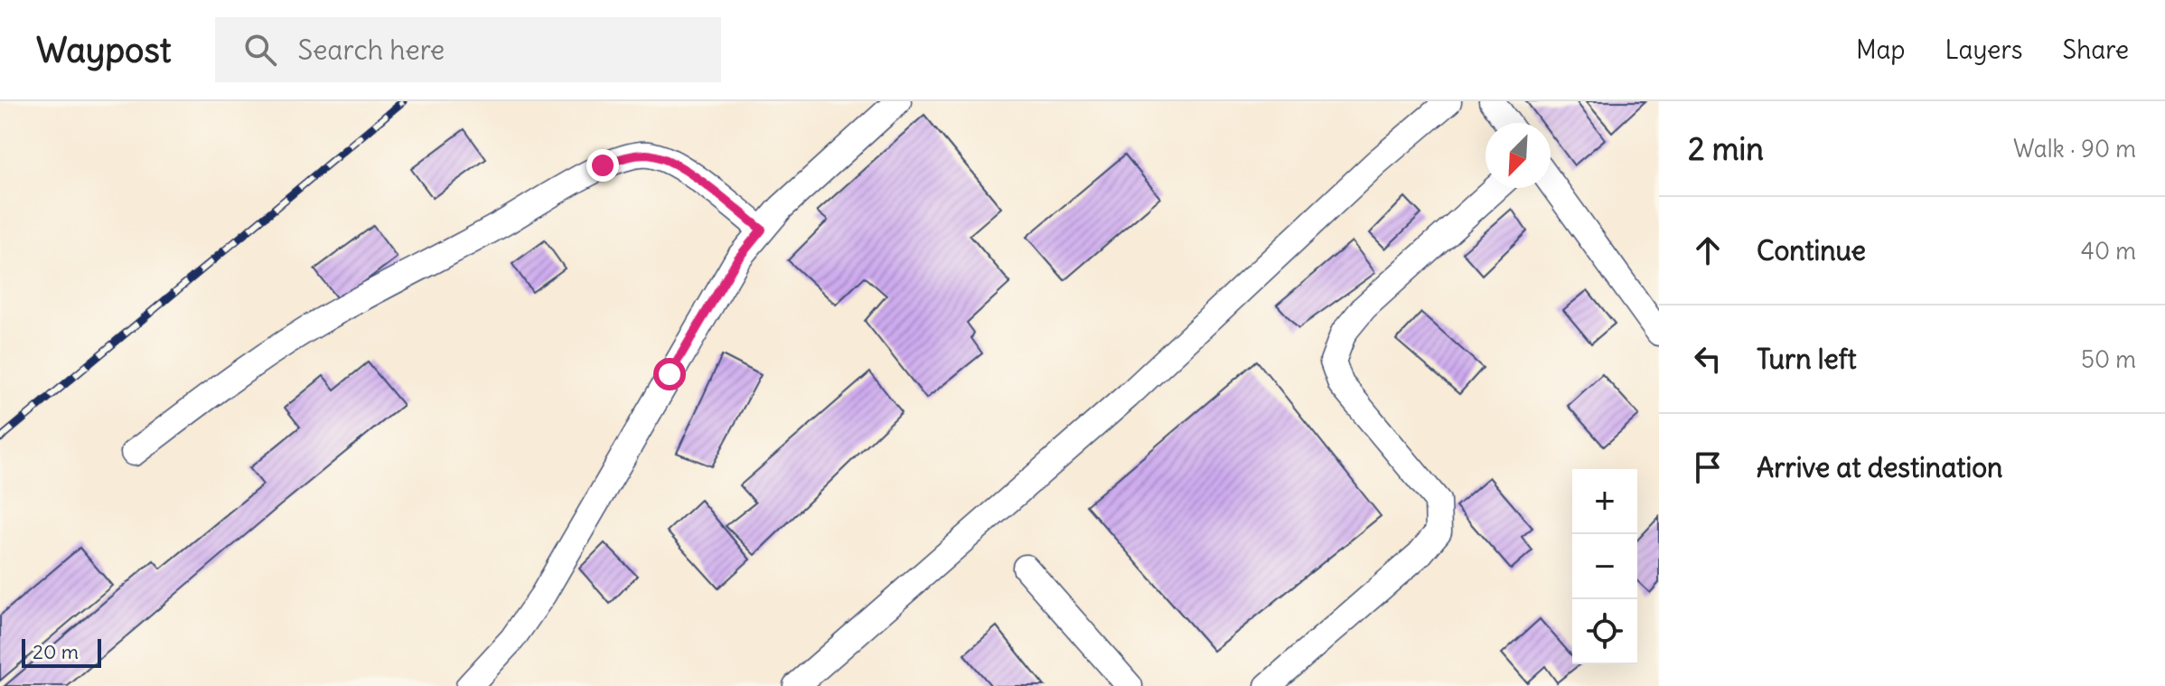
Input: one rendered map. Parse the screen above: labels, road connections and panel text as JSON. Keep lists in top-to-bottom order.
{
  "scale_bar": "20 m",
  "north": "bottom left",
  "page": {
    "header": "Waypost",
    "search": "Search here",
    "nav": ["Map", "Layers", "Share"],
    "heading": ["2 min", "Walk · 90 m"],
    "list": [
      ["Continue", "40 m"],
      ["Turn left", "50 m"],
      "Arrive at destination"
    ],
    "map_buttons": ["+", "−"],
    "scale": "20 m"
  }
}
